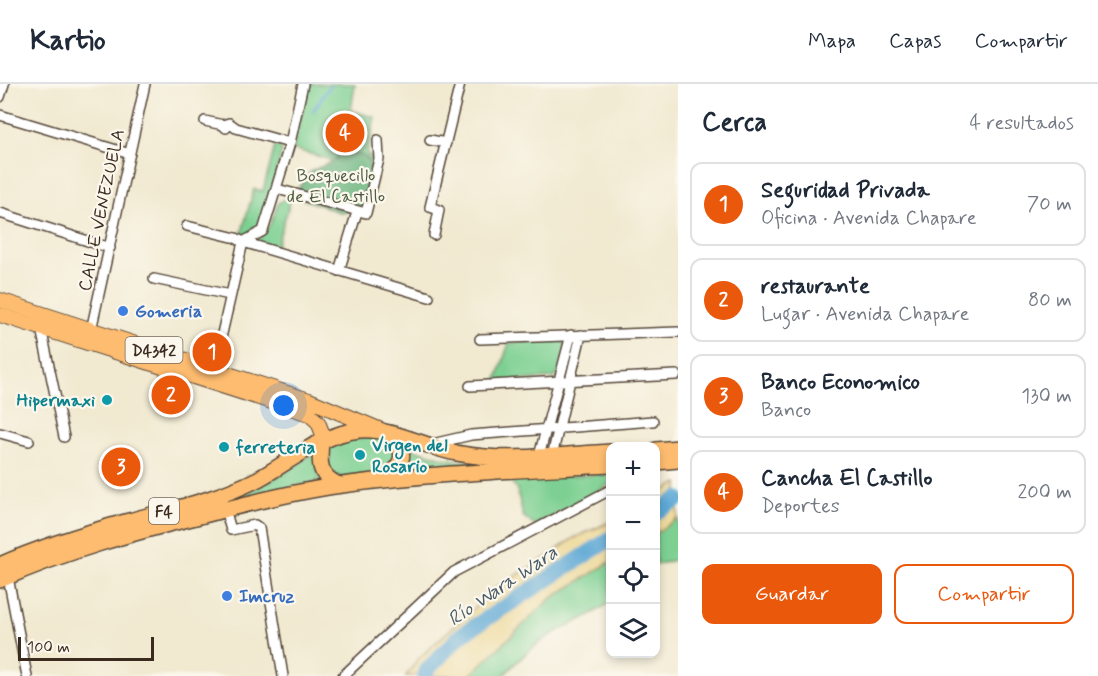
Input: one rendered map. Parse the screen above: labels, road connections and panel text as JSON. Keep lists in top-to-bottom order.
{
  "streets": {
    "highway": ["F4"],
    "main road": ["D4342"],
    "street": ["CALLE VENEZUELA"]
  },
  "crossings": [
    ["CALLE VENEZUELA", "D4342"],
    ["D4342", "F4"]
  ],
  "water": ["Río Wara Wara"],
  "parks": ["Bosquecillo de El Castillo"],
  "places": [
    "Gomeria",
    "Hipermaxi",
    "ferreteria",
    "Virgen del Rosario",
    "Imcruz"
  ],
  "scale_bar": "100 m",
  "page": {
    "header": "Kartio",
    "nav": ["Mapa", "Capas", "Compartir"],
    "heading": ["Cerca", "4 resultados"],
    "pins": [
      "4",
      "1",
      "2",
      "3"
    ],
    "list": [
      {
        "mark": "1",
        "name": "Seguridad Privada",
        "note": "Oficina · Avenida Chapare",
        "value": "70 m"
      },
      {
        "mark": "2",
        "name": "restaurante",
        "note": "Lugar · Avenida Chapare",
        "value": "80 m"
      },
      {
        "mark": "3",
        "name": "Banco Economico",
        "note": "Banco",
        "value": "130 m"
      },
      {
        "mark": "4",
        "name": "Cancha El Castillo",
        "note": "Deportes",
        "value": "200 m"
      }
    ],
    "map_buttons": ["+", "−"],
    "buttons": ["Guardar", "Compartir"],
    "scale": "100 m"
  }
}
